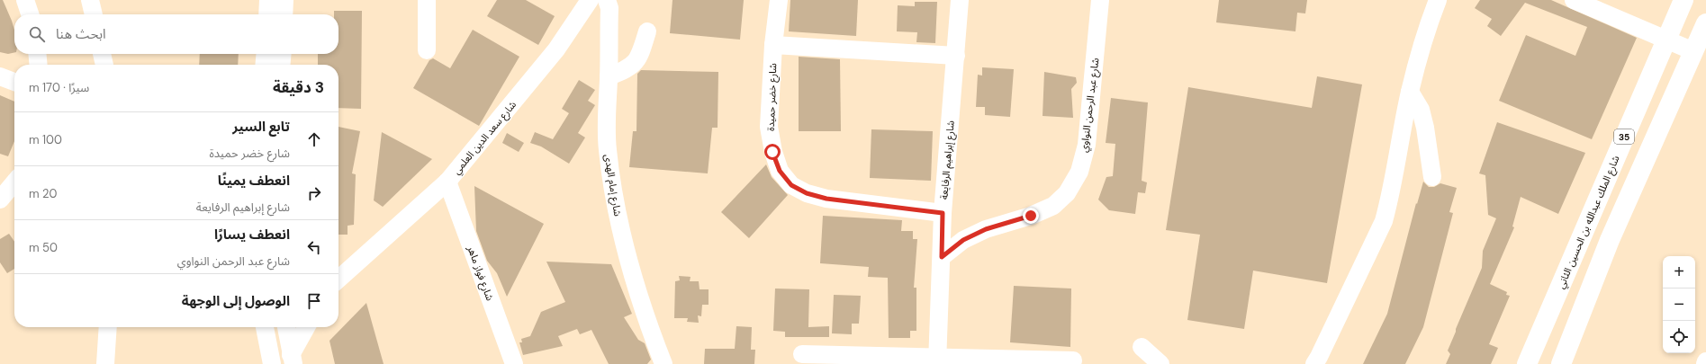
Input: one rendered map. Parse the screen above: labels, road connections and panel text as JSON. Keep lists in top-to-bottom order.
{
  "streets": {
    "highway": ["35", "شارع الملك عبدالله بن الحسين الثاني"],
    "street": [
      "شارع خضر حميدة",
      "شارع عبد الرحمن النواوي",
      "شارع سعد الدين العلمي",
      "شارع إبراهيم الرفايعة",
      "شارع إمام الهدى",
      "شارع فواز ماهر"
    ]
  },
  "crossings": [
    ["شارع خضر حميدة", "شارع إبراهيم الرفايعة"],
    ["شارع عبد الرحمن النواوي", "شارع إبراهيم الرفايعة"],
    ["شارع سعد الدين العلمي", "شارع فواز ماهر"]
  ],
  "page": {
    "search": "ابحث هنا",
    "heading": ["3 دقيقة", "سيرًا · 170 m"],
    "list": [
      ["تابع السير", "شارع خضر حميدة", "100 m"],
      ["انعطف يمينًا", "شارع إبراهيم الرفايعة", "20 m"],
      ["انعطف يسارًا", "شارع عبد الرحمن النواوي", "50 m"],
      "الوصول إلى الوجهة"
    ],
    "map_buttons": ["+", "−"]
  }
}
